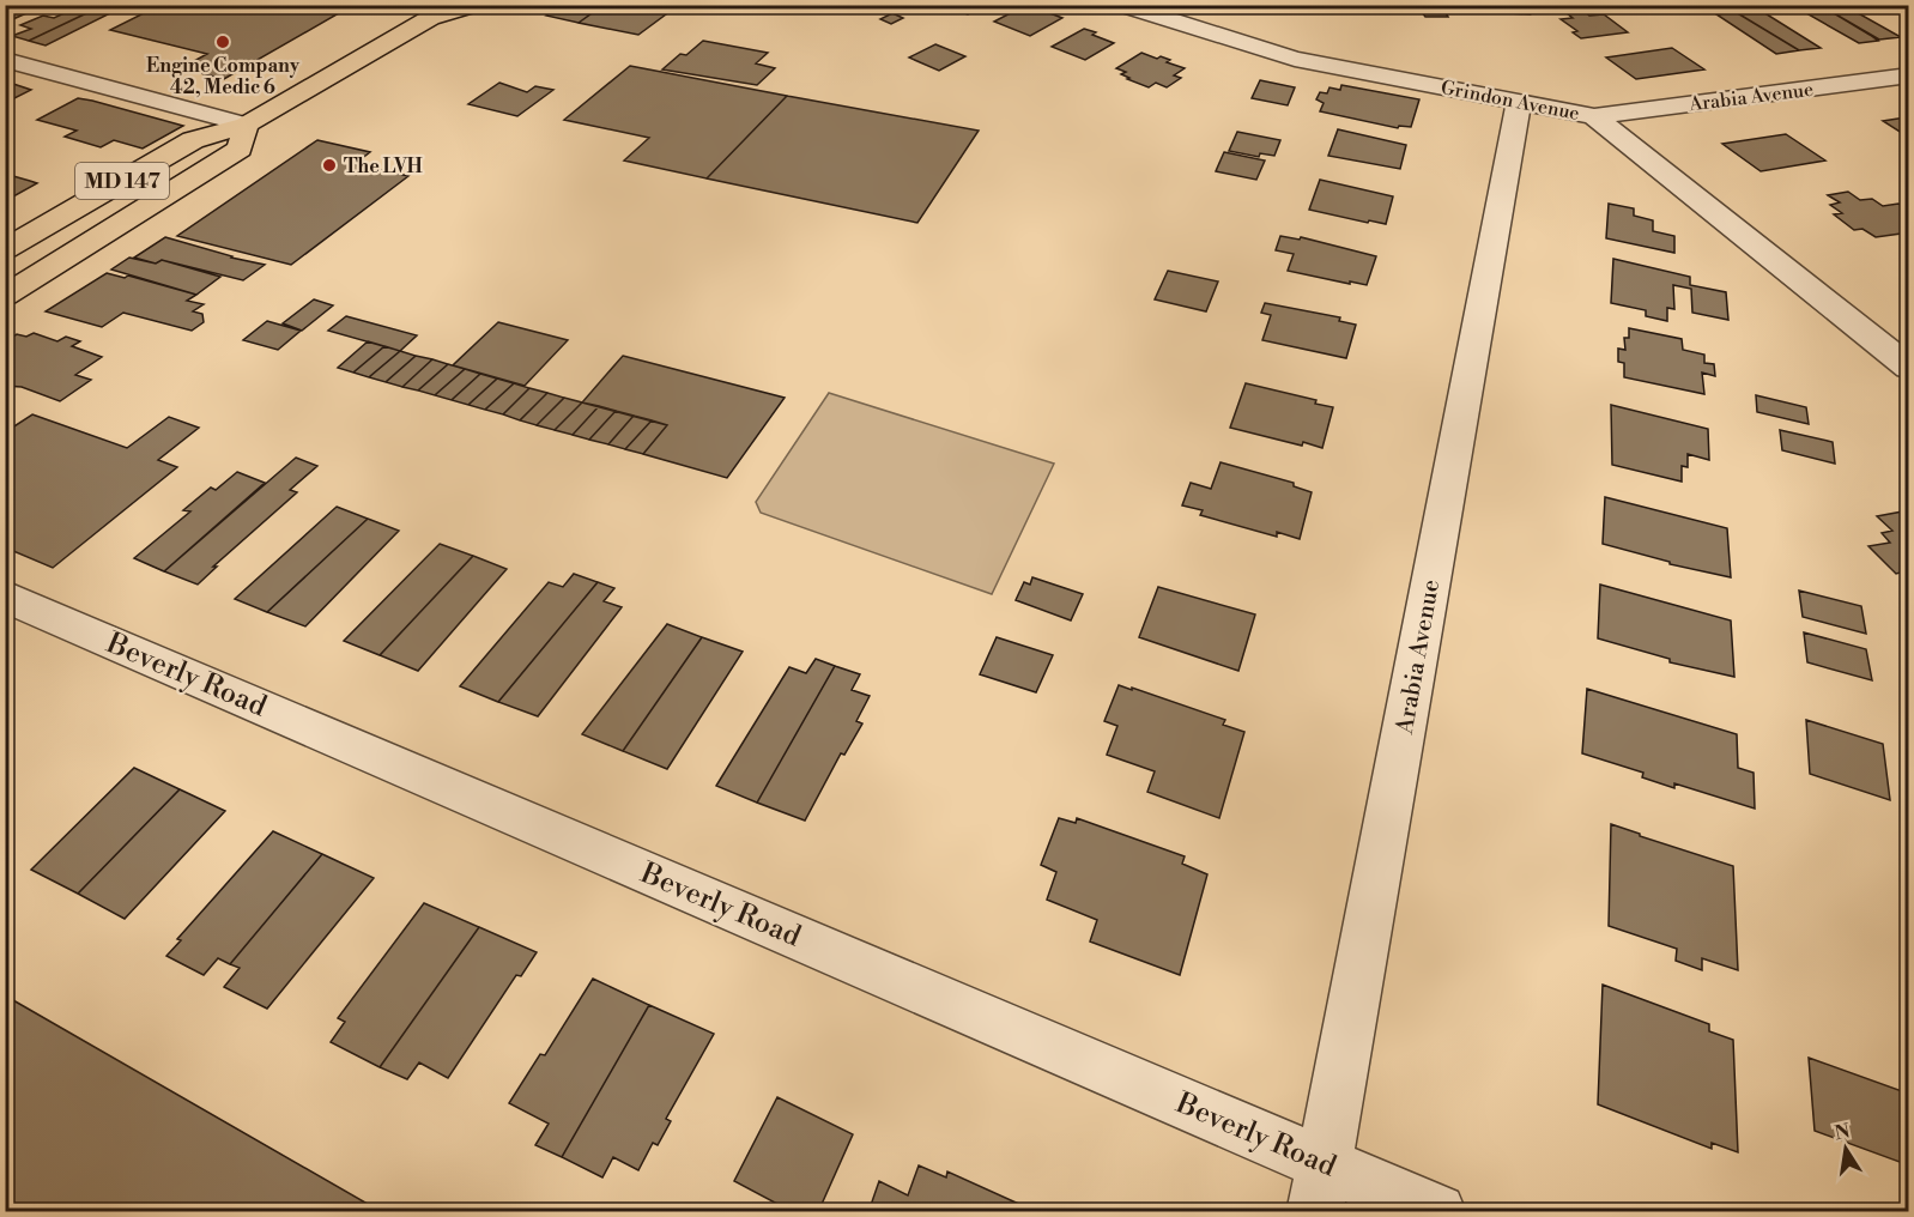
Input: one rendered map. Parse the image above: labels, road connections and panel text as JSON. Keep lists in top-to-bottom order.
{
  "streets": {
    "main road": ["MD 147"],
    "street": ["Arabia Avenue", "Grindon Avenue", "Beverly Road"]
  },
  "crossings": [
    ["Arabia Avenue", "Grindon Avenue"],
    ["Arabia Avenue", "Beverly Road"]
  ],
  "places": ["Engine Company 42, Medic 6", "The LVH"],
  "north": "top"
}
